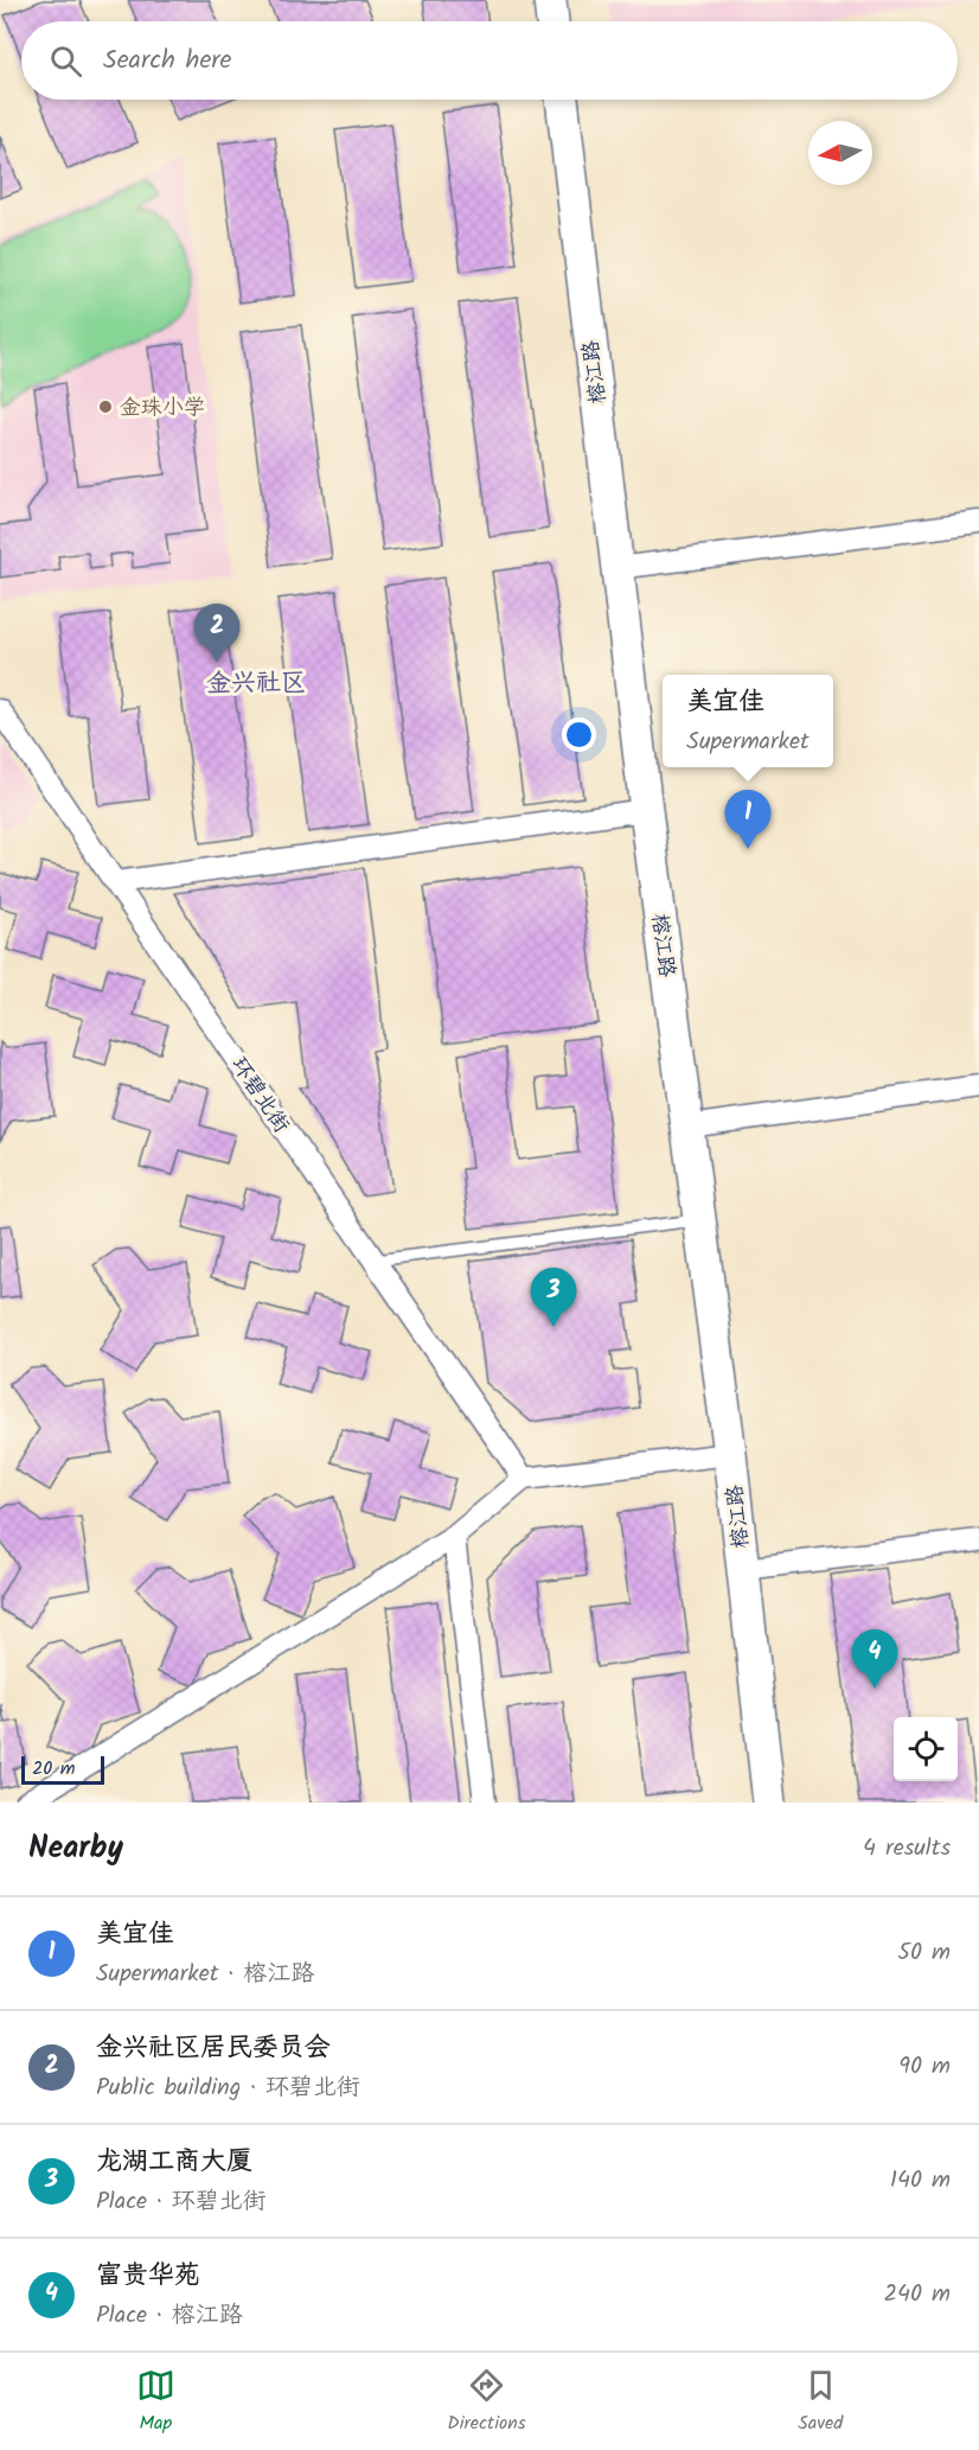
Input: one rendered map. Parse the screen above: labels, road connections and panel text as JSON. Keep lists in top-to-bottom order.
{
  "streets": {
    "street": ["榕江路", "环碧北街"]
  },
  "districts": ["金兴社区"],
  "places": ["金珠小学"],
  "scale_bar": "20 m",
  "north": "left",
  "page": {
    "search": "Search here",
    "pins": [
      "2",
      "1",
      "3",
      "4"
    ],
    "popup": ["美宜佳", "Supermarket"],
    "scale": "20 m",
    "heading": ["Nearby", "4 results"],
    "list": [
      {
        "mark": "1",
        "name": "美宜佳",
        "note": "Supermarket · 榕江路",
        "value": "50 m"
      },
      {
        "mark": "2",
        "name": "金兴社区居民委员会",
        "note": "Public building · 环碧北街",
        "value": "90 m"
      },
      {
        "mark": "3",
        "name": "龙湖工商大厦",
        "note": "Place · 环碧北街",
        "value": "140 m"
      },
      {
        "mark": "4",
        "name": "富贵华苑",
        "note": "Place · 榕江路",
        "value": "240 m"
      }
    ],
    "nav": ["Map", "Directions", "Saved"]
  }
}
